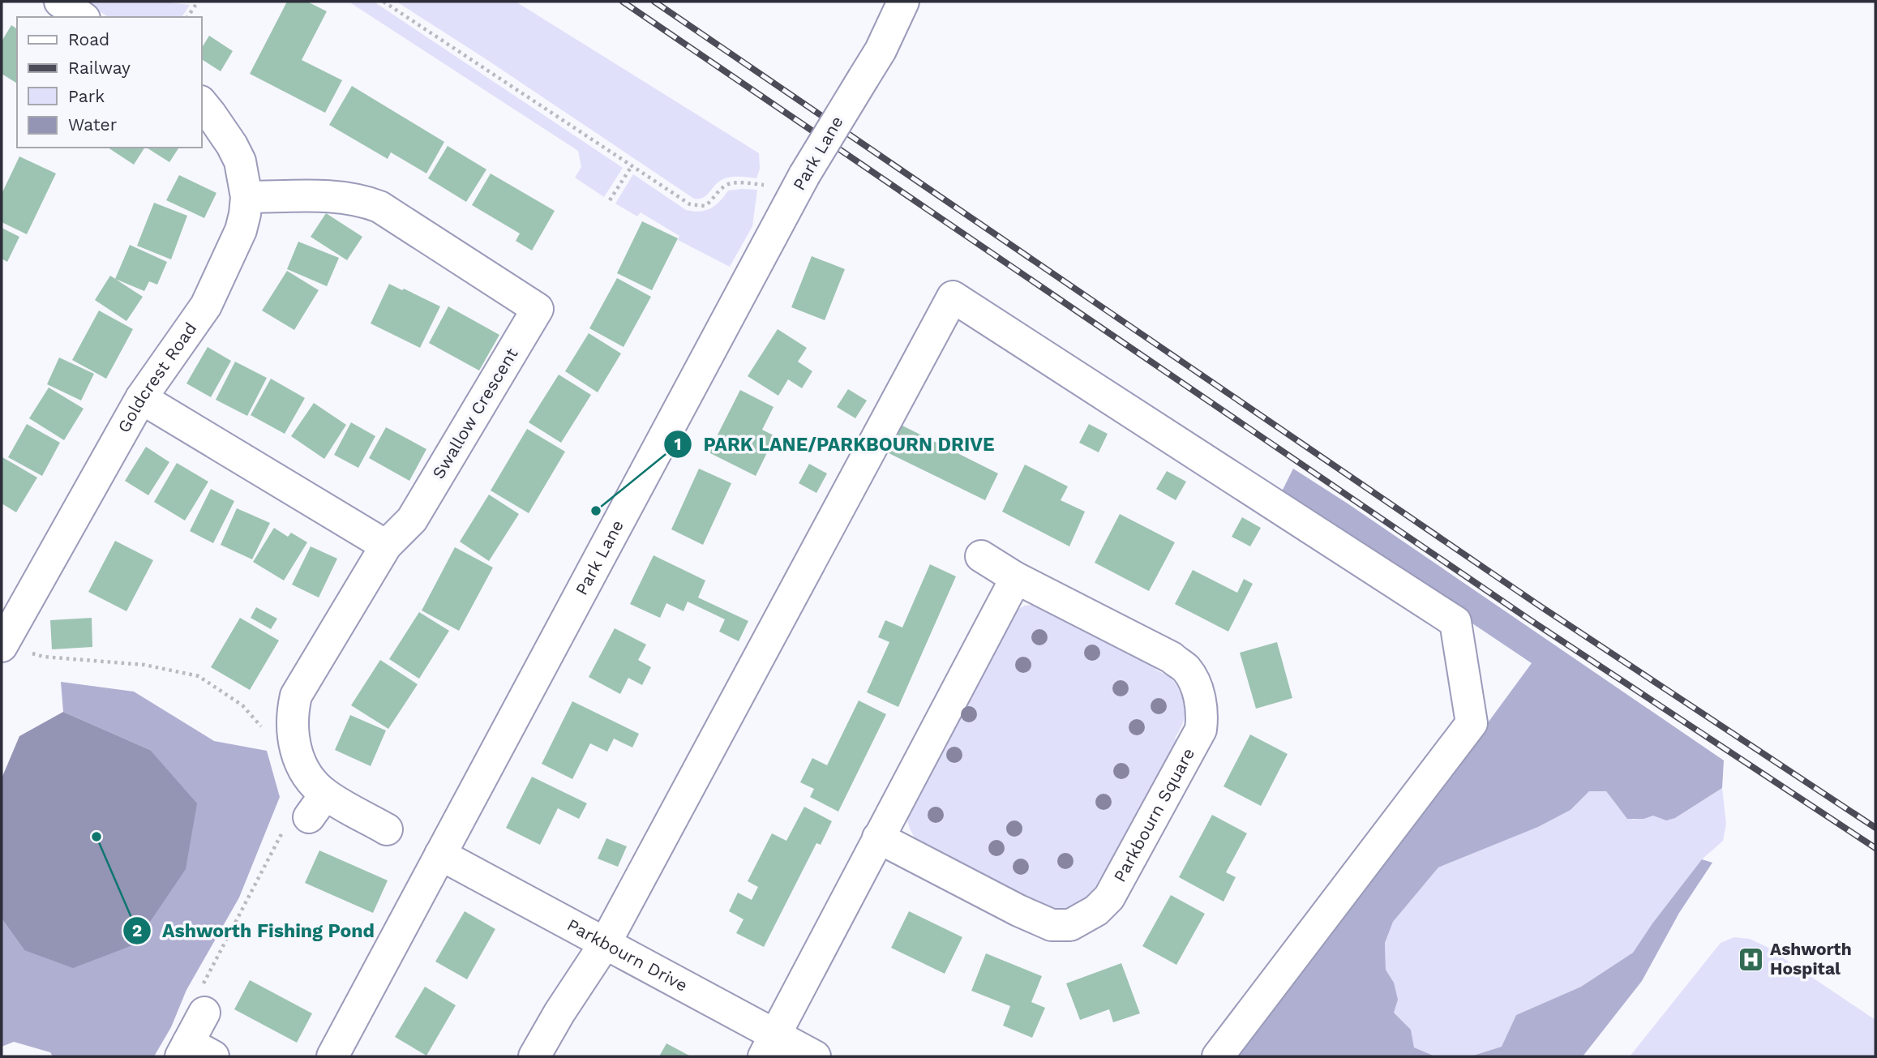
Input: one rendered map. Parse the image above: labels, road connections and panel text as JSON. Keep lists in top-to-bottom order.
{
  "streets": {
    "street": [
      "Park Lane",
      "Goldcrest Road",
      "Swallow Crescent",
      "Parkbourn Square",
      "Parkbourn Drive"
    ]
  },
  "crossings": [
    ["Park Lane", "Parkbourn Drive"],
    ["Goldcrest Road", "Swallow Crescent"]
  ],
  "places": {
    "other": ["PARK LANE/PARKBOURN DRIVE", "Ashworth Fishing Pond"],
    "hospital": ["Ashworth Hospital"]
  },
  "legend": [
    "Road",
    "Railway",
    "Park",
    "Water"
  ]
}
